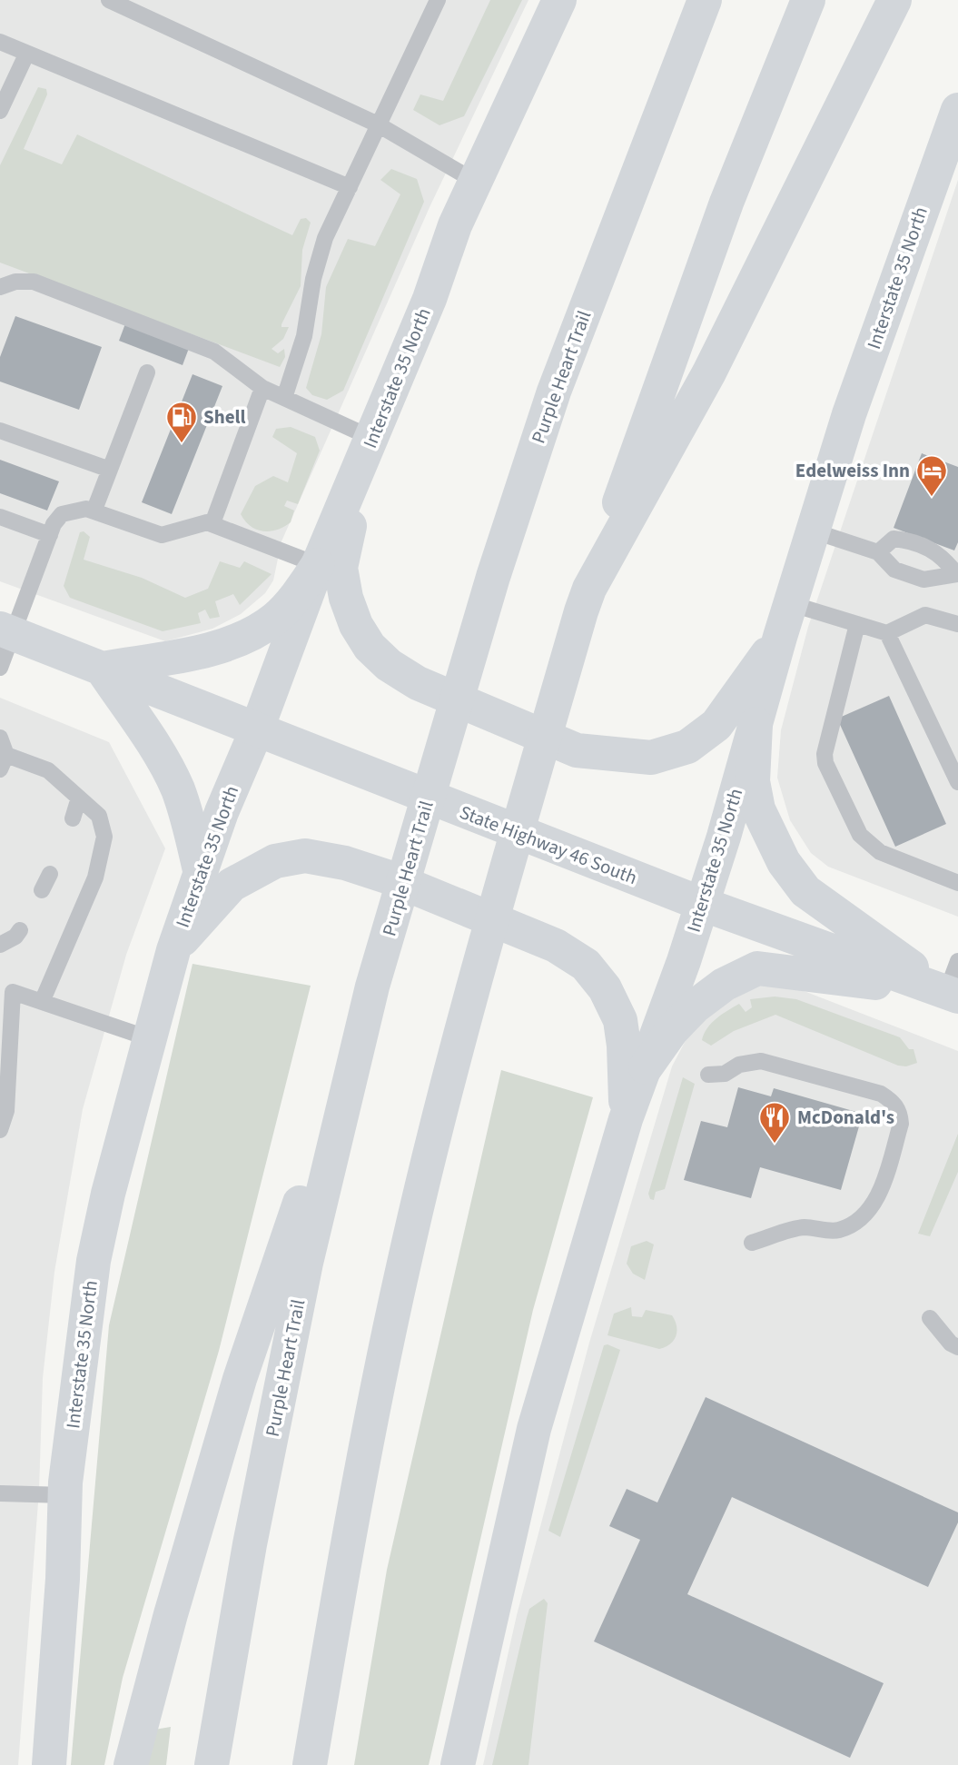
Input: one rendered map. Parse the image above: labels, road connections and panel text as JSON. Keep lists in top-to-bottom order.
{
  "streets": {
    "main road": ["Interstate 35 North", "Purple Heart Trail", "State Highway 46 South"]
  },
  "crossings": [
    ["Interstate 35 North", "State Highway 46 South"]
  ],
  "places": {
    "fuel station": ["Shell"],
    "hotel": ["Edelweiss Inn"],
    "restaurant": ["McDonald's"]
  }
}
